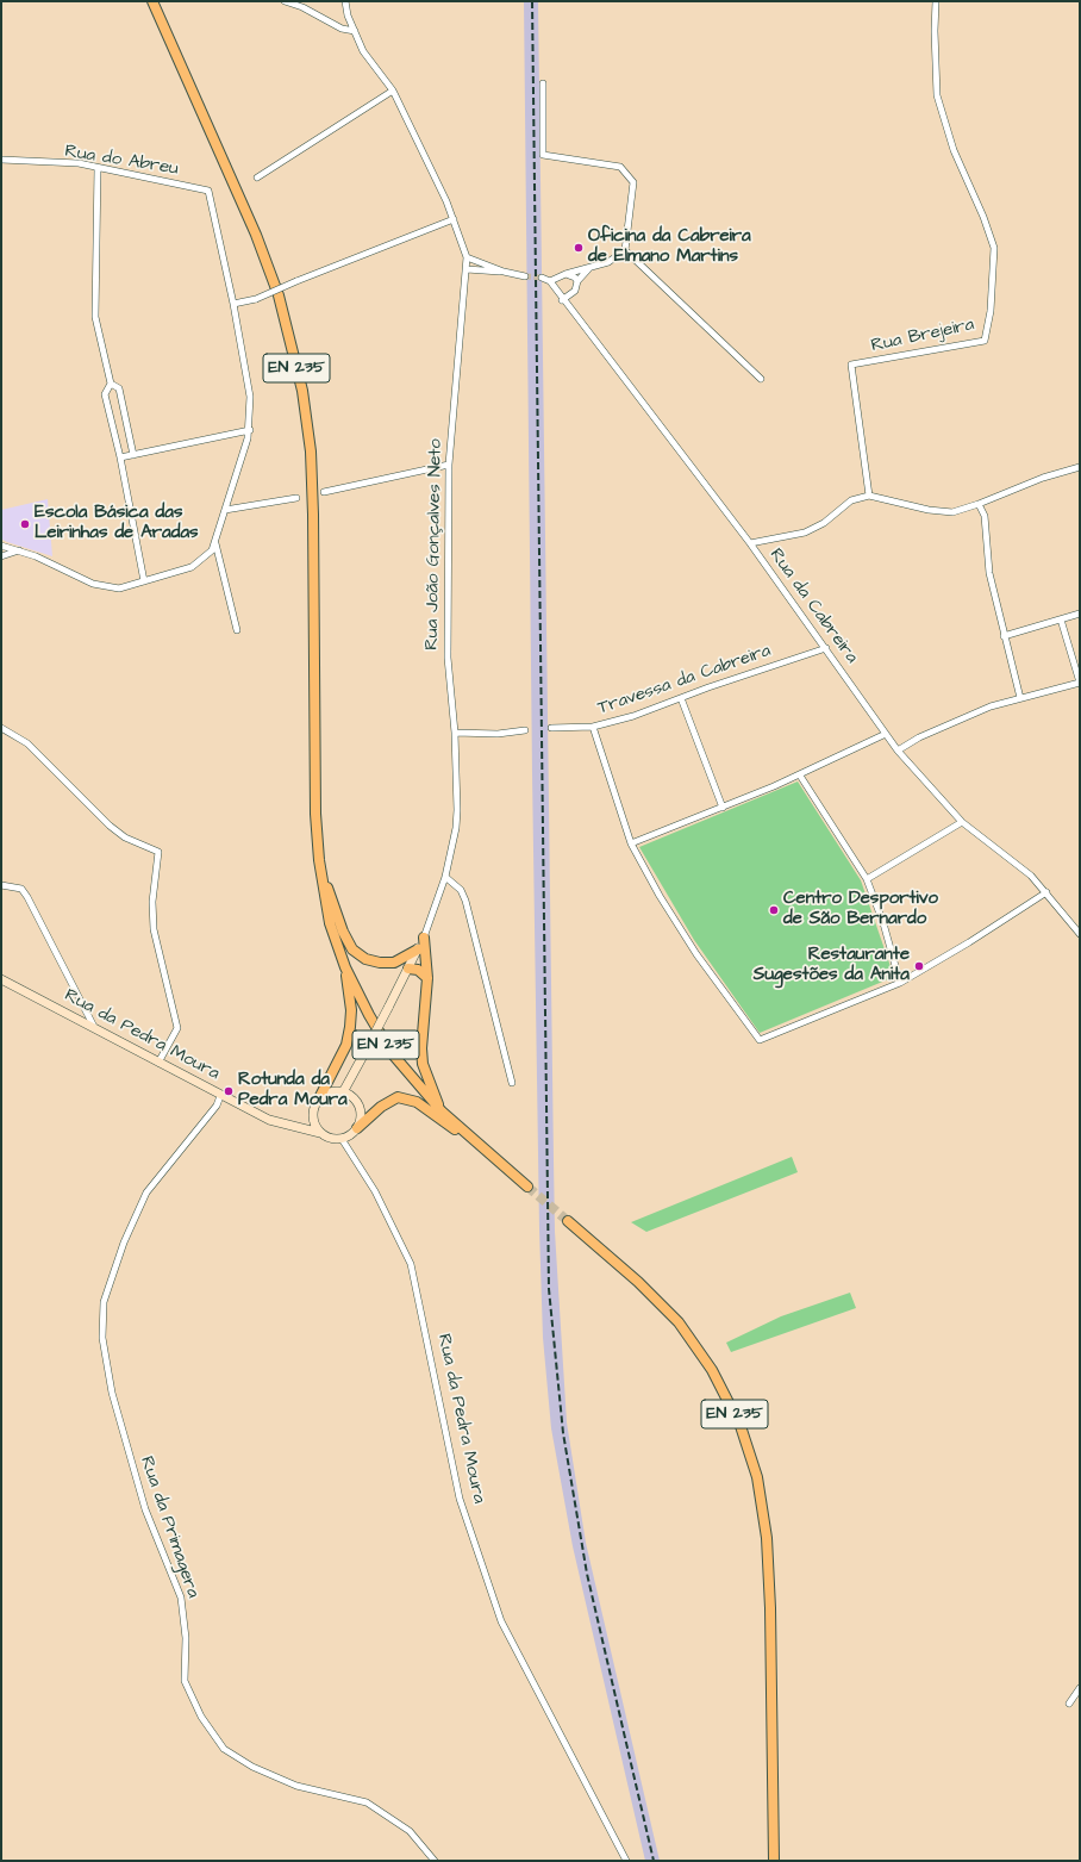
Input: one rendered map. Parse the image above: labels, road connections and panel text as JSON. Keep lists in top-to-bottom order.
{
  "streets": {
    "main road": ["EN 235"],
    "street": [
      "Rua do Abreu",
      "Rua Brejeira",
      "Rua João Gonçalves Neto",
      "Rua da Cabreira",
      "Travessa da Cabreira",
      "Rua da Pedra Moura",
      "Rua da Primagera"
    ]
  },
  "crossings": [
    ["Rua João Gonçalves Neto", "Rua da Pedra Moura"],
    ["Rua da Cabreira", "Travessa da Cabreira"],
    ["Rua da Pedra Moura", "Rua da Primagera"]
  ],
  "places": [
    "Oficina da Cabreira de Elmano Martins",
    "Escola Básica das Leirinhas de Aradas",
    "Centro Desportivo de São Bernardo",
    "Restaurante Sugestões da Anita",
    "Rotunda da Pedra Moura"
  ]
}
